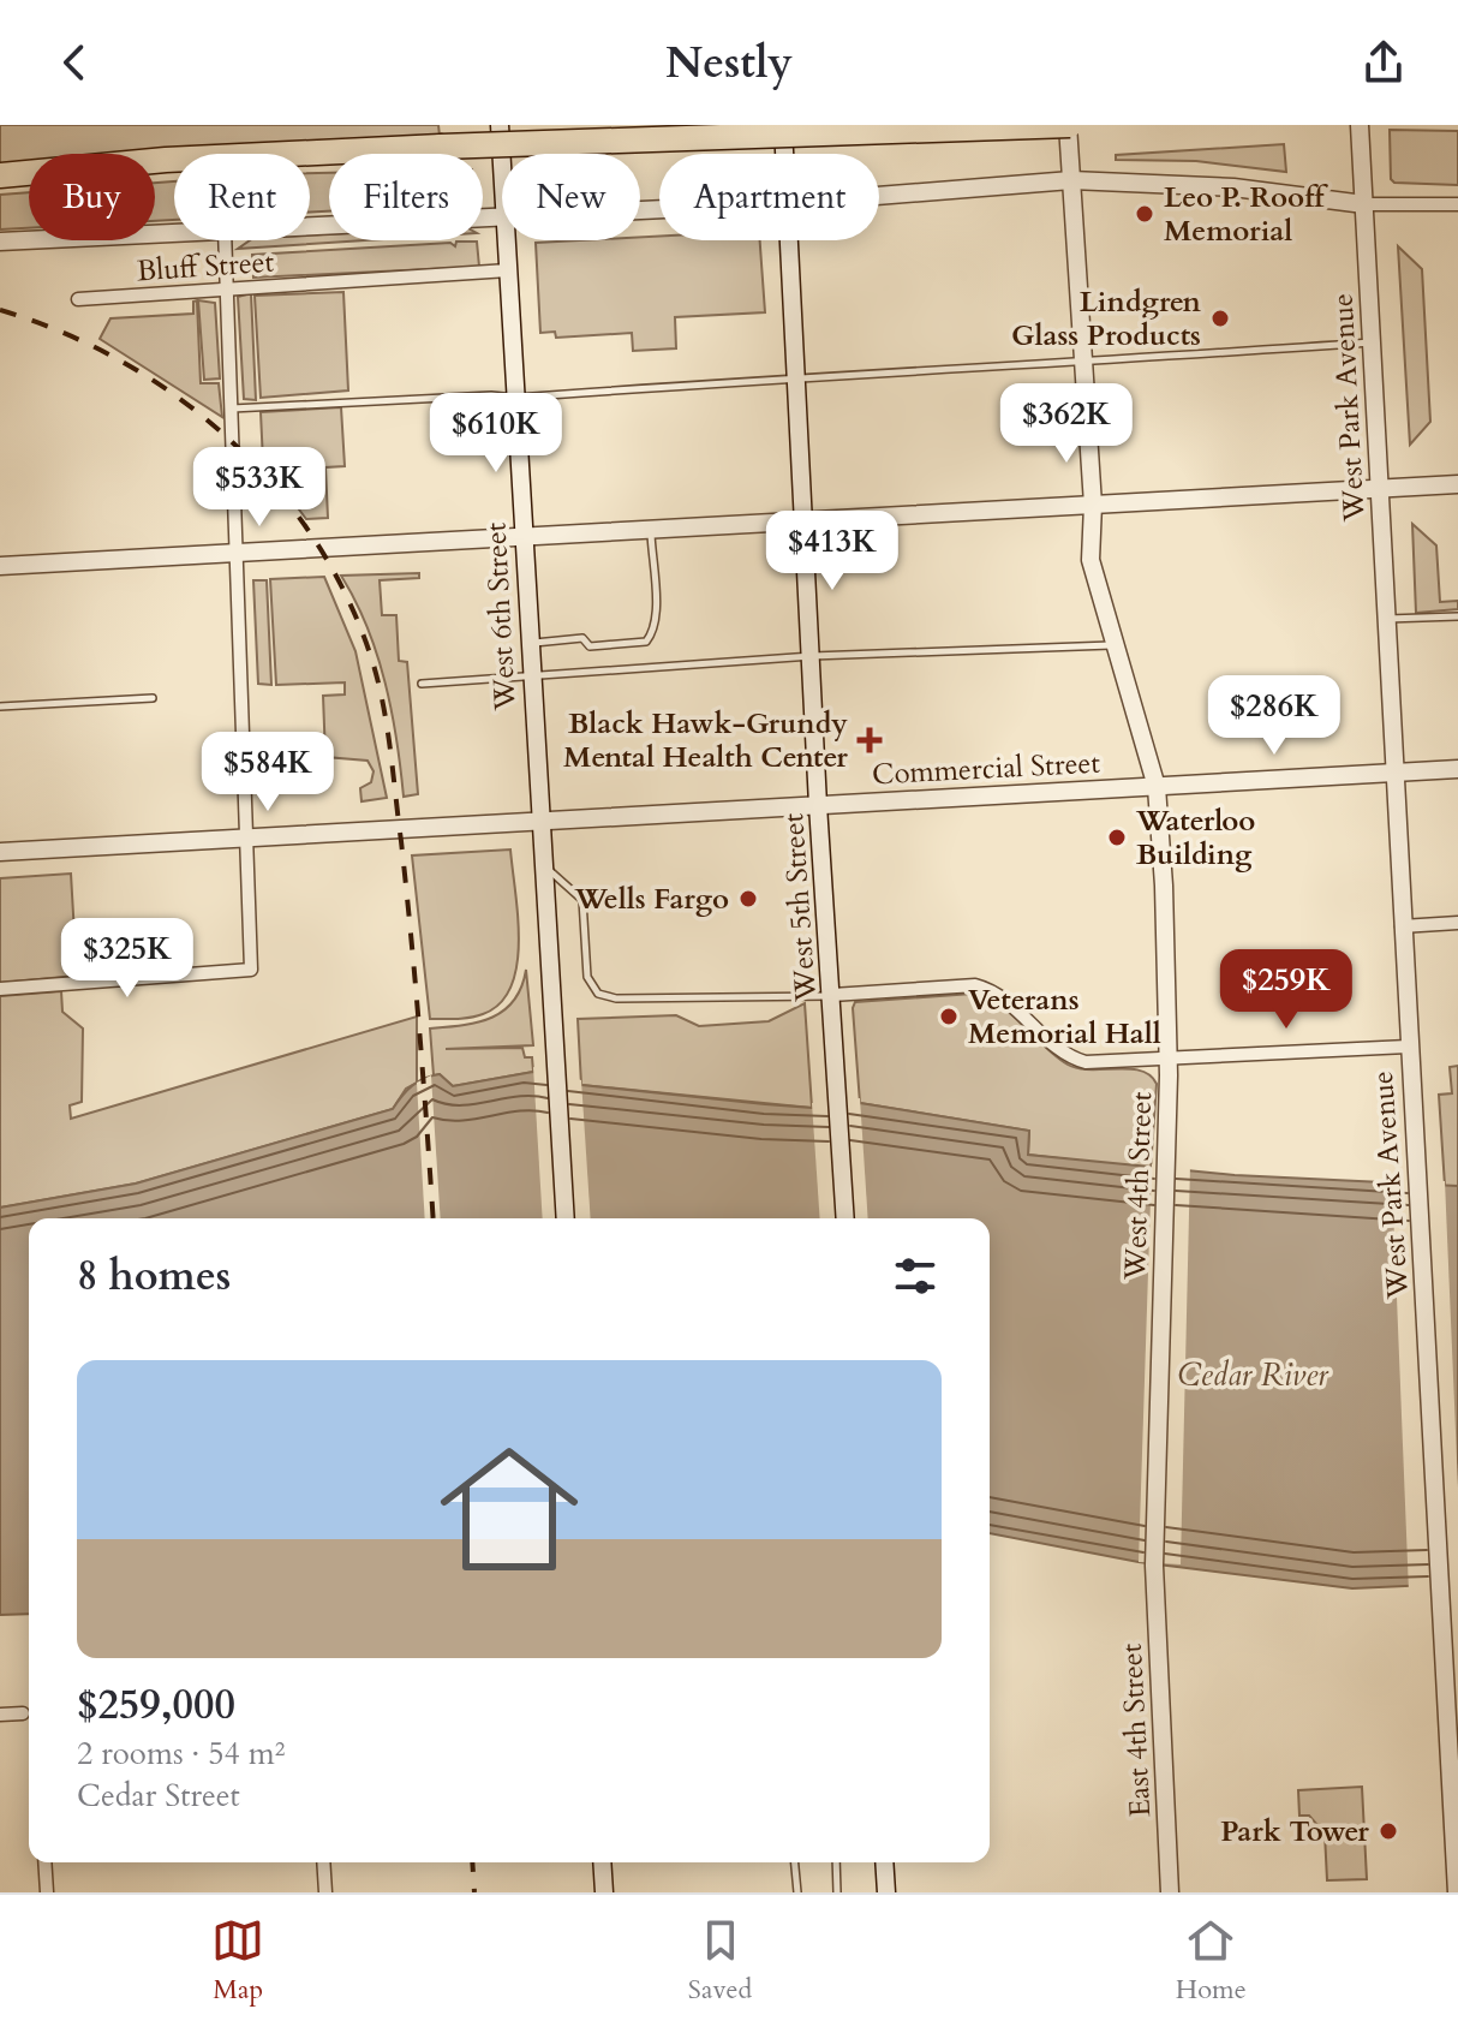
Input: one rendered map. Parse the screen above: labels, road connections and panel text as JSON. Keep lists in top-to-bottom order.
{
  "streets": {
    "street": [
      "Bluff Street",
      "West Park Avenue",
      "West 6th Street",
      "Commercial Street",
      "West 5th Street",
      "West 4th Street",
      "East 4th Street"
    ]
  },
  "crossings": [
    ["Bluff Street", "West 6th Street"],
    ["West Park Avenue", "Commercial Street"],
    ["West 6th Street", "Commercial Street"],
    ["Commercial Street", "West 5th Street"],
    ["Commercial Street", "West 4th Street"],
    ["West 4th Street", "East 4th Street"]
  ],
  "water": ["Cedar River"],
  "places": {
    "other": [
      "Leo P. Rooff Memorial",
      "Lindgren Glass Products",
      "Waterloo Building",
      "Wells Fargo",
      "Veterans Memorial Hall",
      "Park Tower"
    ],
    "health": ["Black Hawk-Grundy Mental Health Center"]
  },
  "page": {
    "header": "Nestly",
    "chip": [
      "Buy",
      "Rent",
      "Filters",
      "New",
      "Apartment"
    ],
    "price": [
      "$362K",
      "$610K",
      "$533K",
      "$413K",
      "$286K",
      "$584K",
      "$325K",
      "$259K"
    ],
    "heading": "8 homes",
    "list": [
      {
        "name": "$259,000",
        "note": "2 rooms · 54 m² · Cedar Street"
      }
    ],
    "tabs": ["Map", "Saved", "Home"]
  }
}
